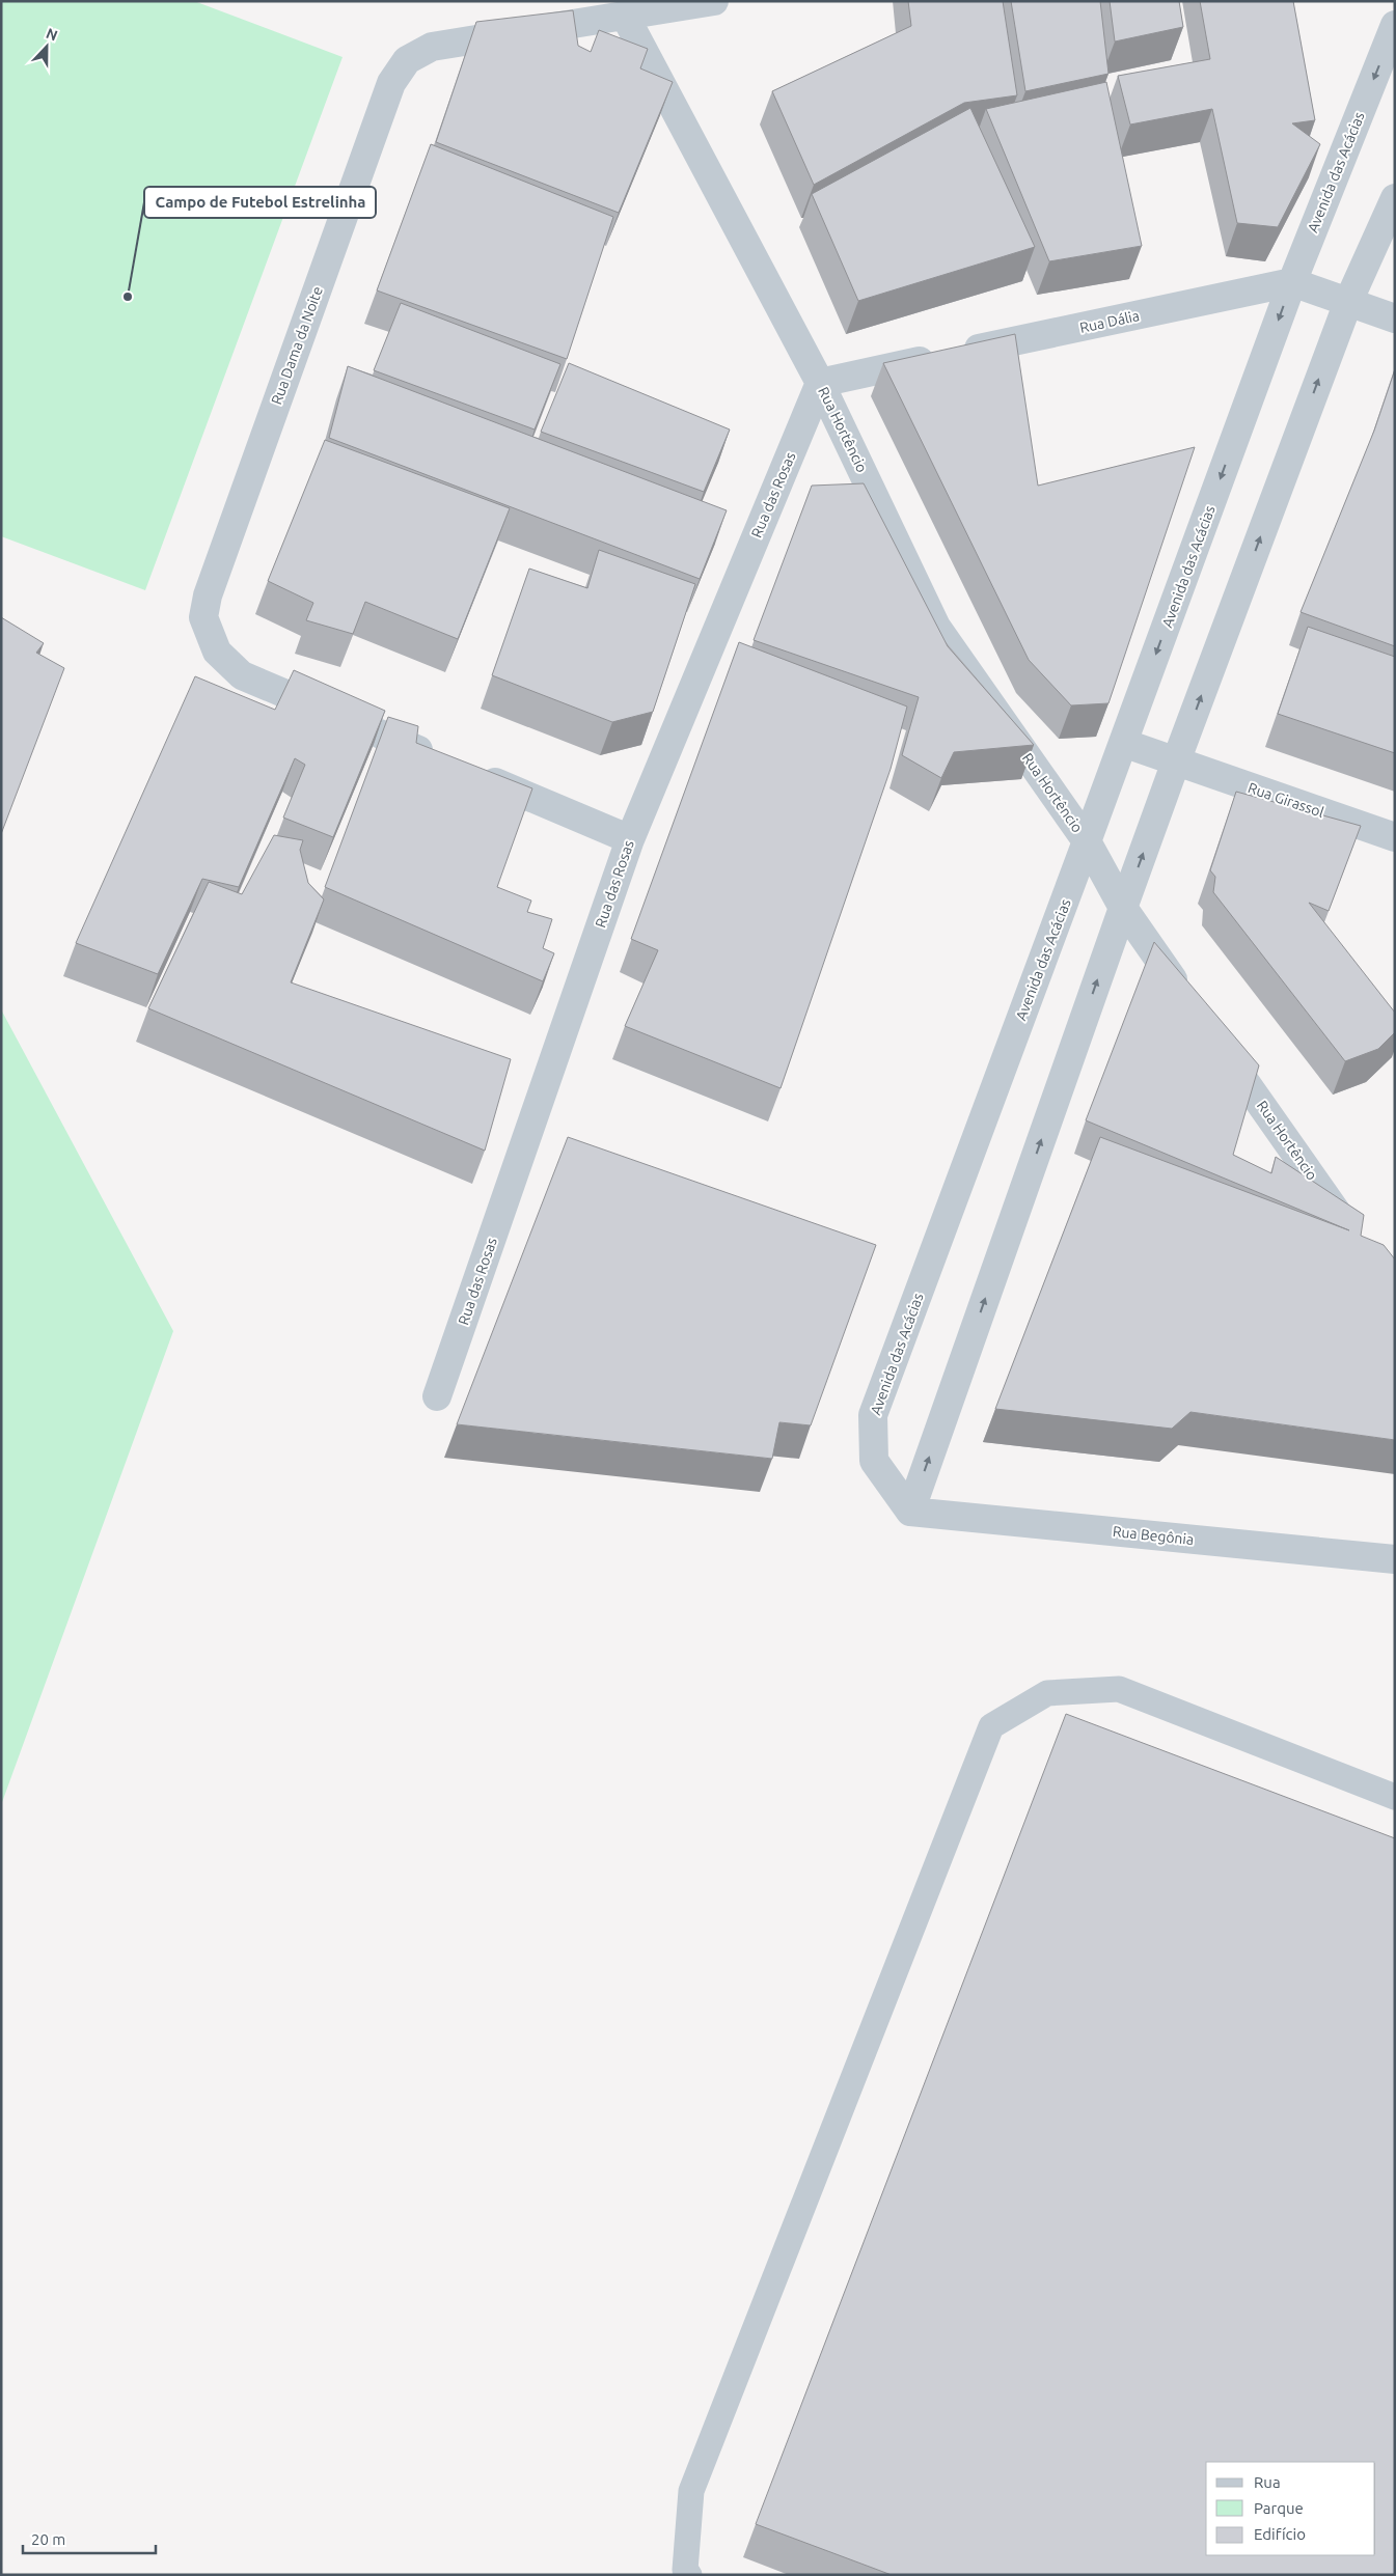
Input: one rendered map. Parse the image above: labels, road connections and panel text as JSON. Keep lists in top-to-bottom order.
{
  "streets": {
    "street": [
      "Avenida das Acácias",
      "Rua Dália",
      "Rua Dama da Noite",
      "Rua Hortêncio",
      "Rua das Rosas",
      "Rua Girassol",
      "Rua Begônia"
    ]
  },
  "crossings": [
    ["Avenida das Acácias", "Rua Dália"],
    ["Avenida das Acácias", "Rua Hortêncio"],
    ["Avenida das Acácias", "Rua Girassol"],
    ["Avenida das Acácias", "Rua Begônia"],
    ["Rua Dália", "Rua Hortêncio"],
    ["Rua Dália", "Rua das Rosas"],
    ["Rua Dama da Noite", "Rua Hortêncio"],
    ["Rua Hortêncio", "Rua das Rosas"]
  ],
  "places": ["Campo de Futebol Estrelinha"],
  "legend": ["Rua", "Parque", "Edifício"],
  "scale_bar": "20 m",
  "north": "top"
}
